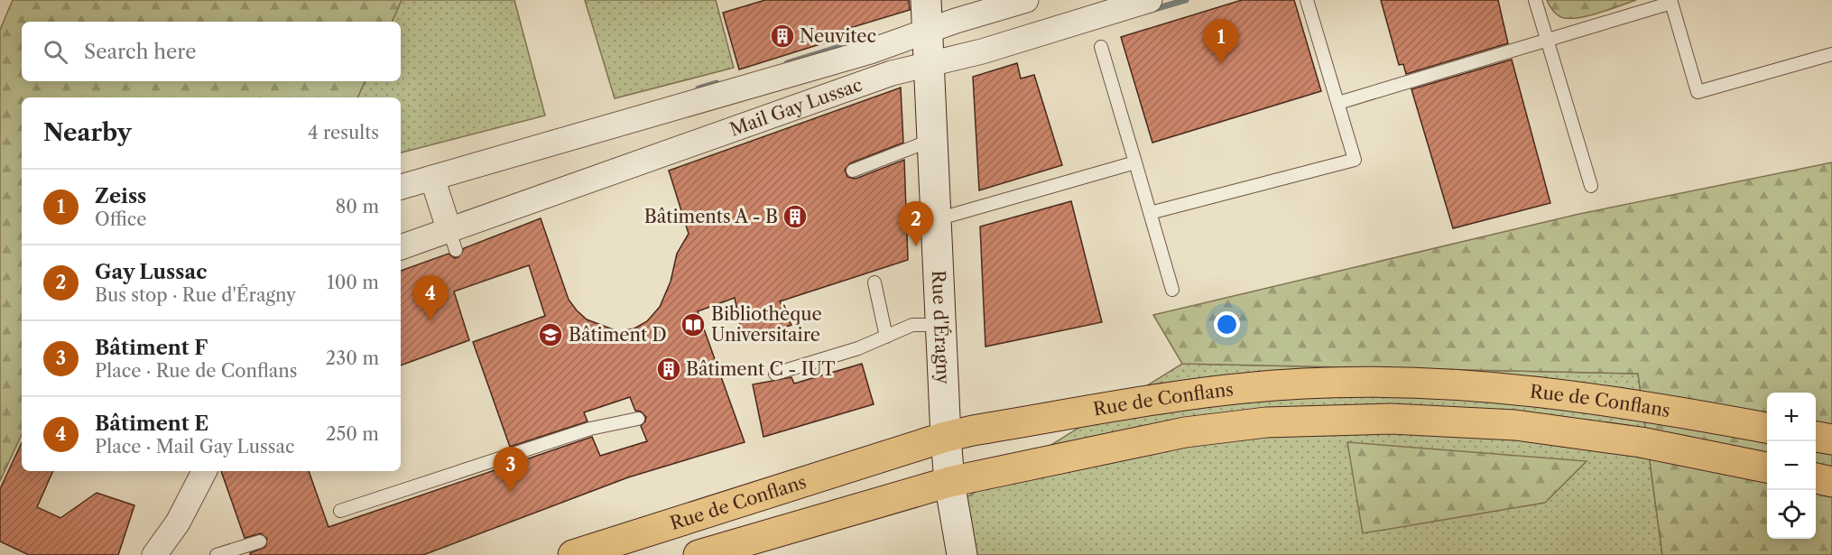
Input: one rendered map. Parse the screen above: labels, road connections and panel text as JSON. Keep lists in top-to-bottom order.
{
  "streets": {
    "main road": ["Rue de Conflans"],
    "street": ["Mail Gay Lussac", "Rue d'Éragny"]
  },
  "crossings": [
    ["Mail Gay Lussac", "Rue d'Éragny"],
    ["Rue d'Éragny", "Rue de Conflans"]
  ],
  "places": {
    "building": ["Neuvitec", "Bâtiments A - B", "Bâtiment C - IUT"],
    "library": ["Bibliothèque Universitaire"],
    "school or university": ["Bâtiment D"]
  },
  "page": {
    "pins": [
      "1",
      "2",
      "4",
      "3"
    ],
    "search": "Search here",
    "heading": ["Nearby", "4 results"],
    "list": [
      {
        "mark": "1",
        "name": "Zeiss",
        "note": "Office",
        "value": "80 m"
      },
      {
        "mark": "2",
        "name": "Gay Lussac",
        "note": "Bus stop · Rue d'Éragny",
        "value": "100 m"
      },
      {
        "mark": "3",
        "name": "Bâtiment F",
        "note": "Place · Rue de Conflans",
        "value": "230 m"
      },
      {
        "mark": "4",
        "name": "Bâtiment E",
        "note": "Place · Mail Gay Lussac",
        "value": "250 m"
      }
    ],
    "map_buttons": ["+", "−"]
  }
}
